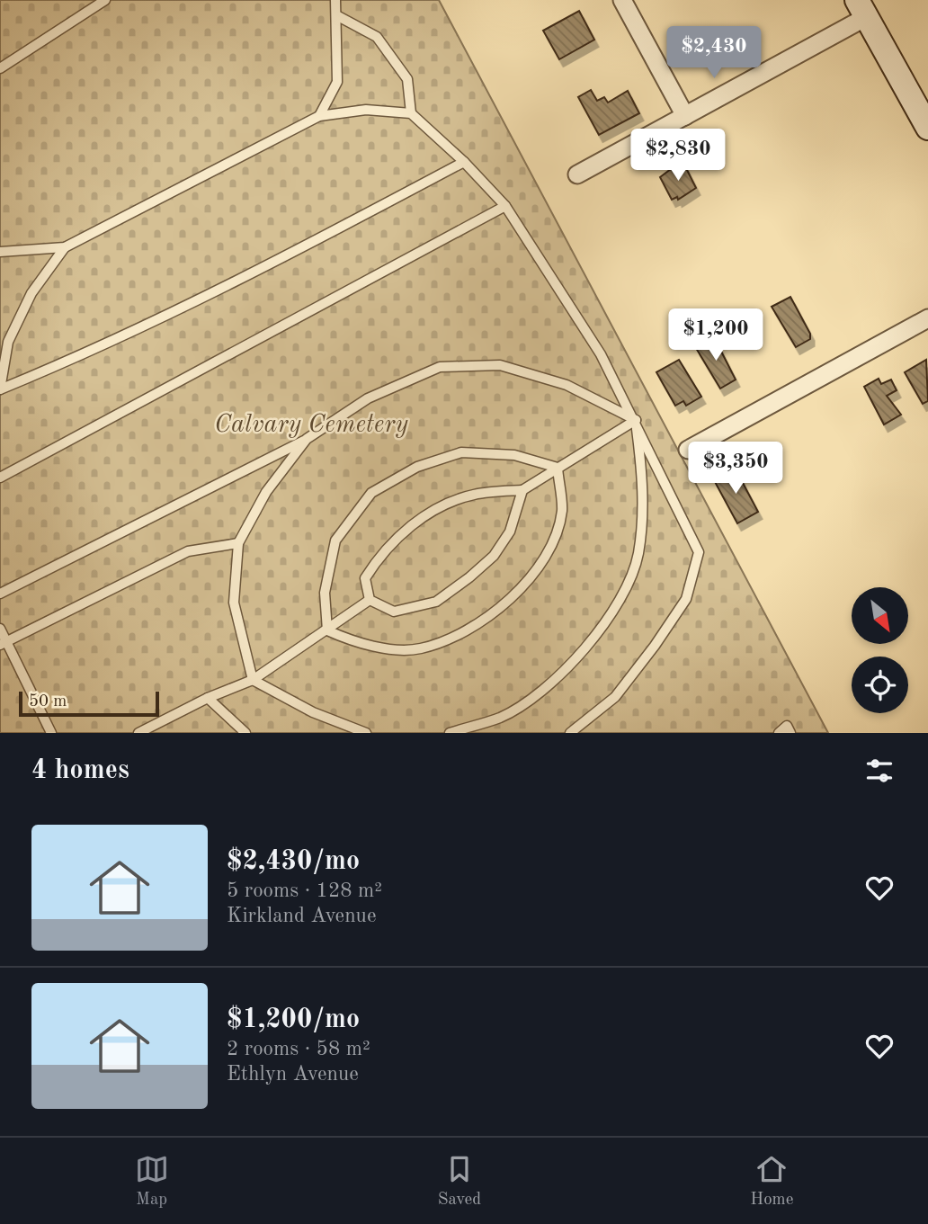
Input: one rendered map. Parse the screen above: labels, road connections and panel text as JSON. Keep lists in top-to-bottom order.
{
  "parks": ["Calvary Cemetery"],
  "scale_bar": "50 m",
  "north": "bottom right",
  "page": {
    "price": [
      "$2,430",
      "$2,830",
      "$1,200",
      "$3,350"
    ],
    "scale": "50 m",
    "heading": "4 homes",
    "list": [
      {
        "name": "$2,430/mo",
        "note": "5 rooms · 128 m² · Kirkland Avenue"
      },
      {
        "name": "$1,200/mo",
        "note": "2 rooms · 58 m² · Ethlyn Avenue"
      }
    ],
    "tabs": ["Map", "Saved", "Home"]
  }
}
